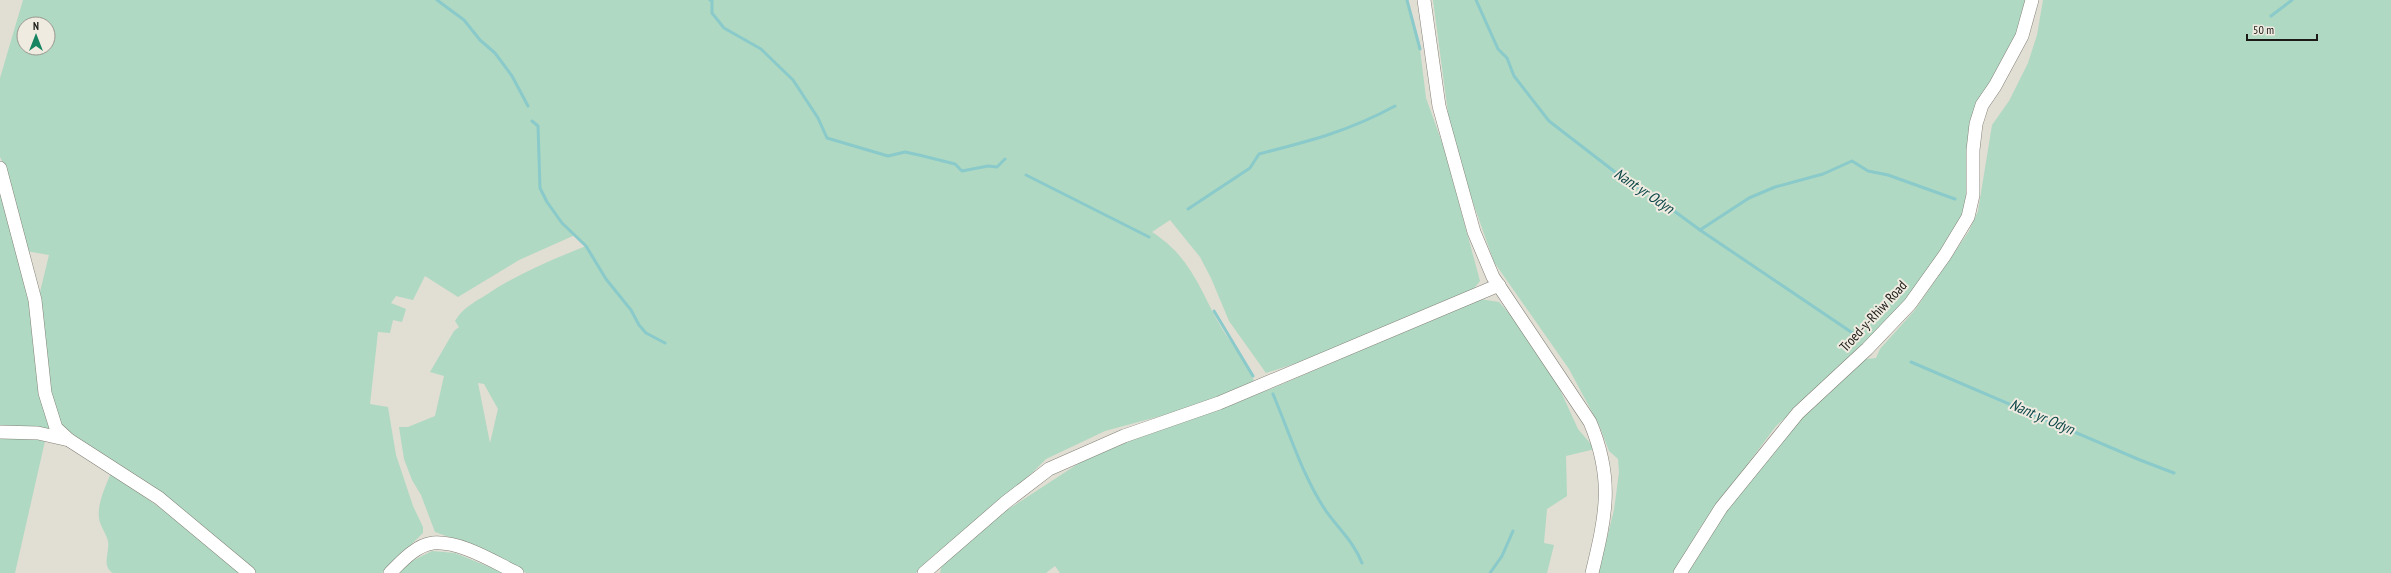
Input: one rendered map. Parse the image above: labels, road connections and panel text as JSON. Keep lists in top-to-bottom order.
{
  "streets": {
    "street": ["Troed-y-Rhiw Road"]
  },
  "water": ["Nant yr Odyn"],
  "scale_bar": "50 m",
  "north": "top"
}
